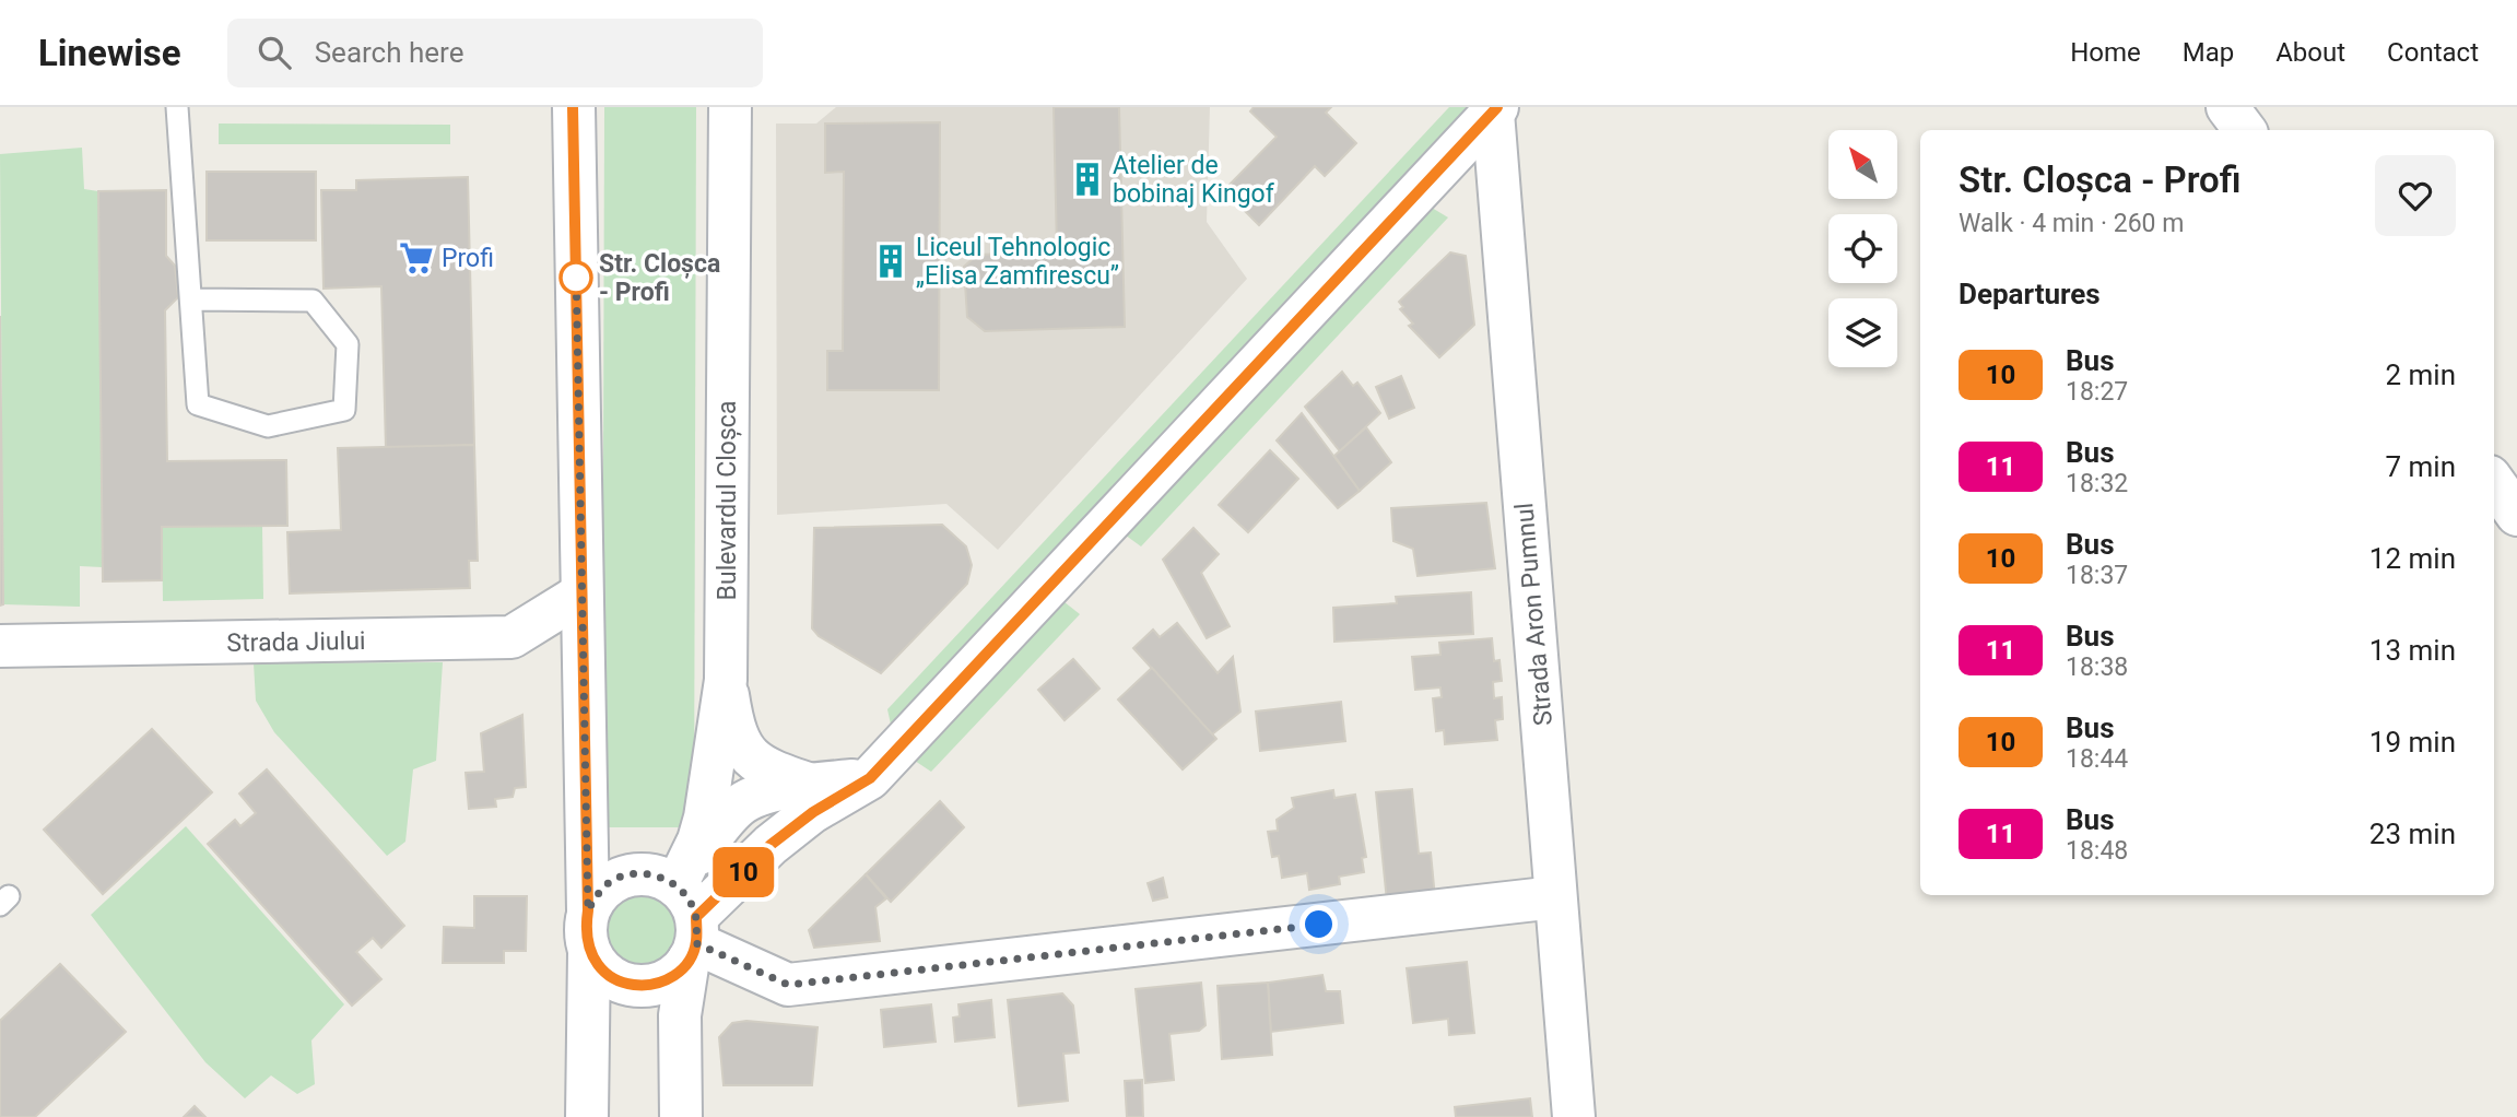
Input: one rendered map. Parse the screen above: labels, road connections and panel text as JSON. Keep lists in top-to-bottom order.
{
  "streets": {
    "street": ["Bulevardul Cloșca", "Strada Aron Pumnul", "Strada Jiului"]
  },
  "places": {
    "building": ["Atelier de bobinaj Kingof", "Liceul Tehnologic „Elisa Zamfirescu”"],
    "supermarket": ["Profi"],
    "other": ["Str. Cloșca - Profi"]
  },
  "lines": ["bus line 10"],
  "north": "top left",
  "page": {
    "header": "Linewise",
    "search": "Search here",
    "nav": [
      "Home",
      "Map",
      "About",
      "Contact"
    ],
    "on_map": "10",
    "heading": [
      ["Str. Cloșca - Profi", "Walk · 4 min · 260 m"],
      "Departures"
    ],
    "list": [
      {
        "mark": "10",
        "name": "Bus",
        "note": "18:27",
        "value": "2 min"
      },
      {
        "mark": "11",
        "name": "Bus",
        "note": "18:32",
        "value": "7 min"
      },
      {
        "mark": "10",
        "name": "Bus",
        "note": "18:37",
        "value": "12 min"
      },
      {
        "mark": "11",
        "name": "Bus",
        "note": "18:38",
        "value": "13 min"
      },
      {
        "mark": "10",
        "name": "Bus",
        "note": "18:44",
        "value": "19 min"
      },
      {
        "mark": "11",
        "name": "Bus",
        "note": "18:48",
        "value": "23 min"
      }
    ]
  }
}
